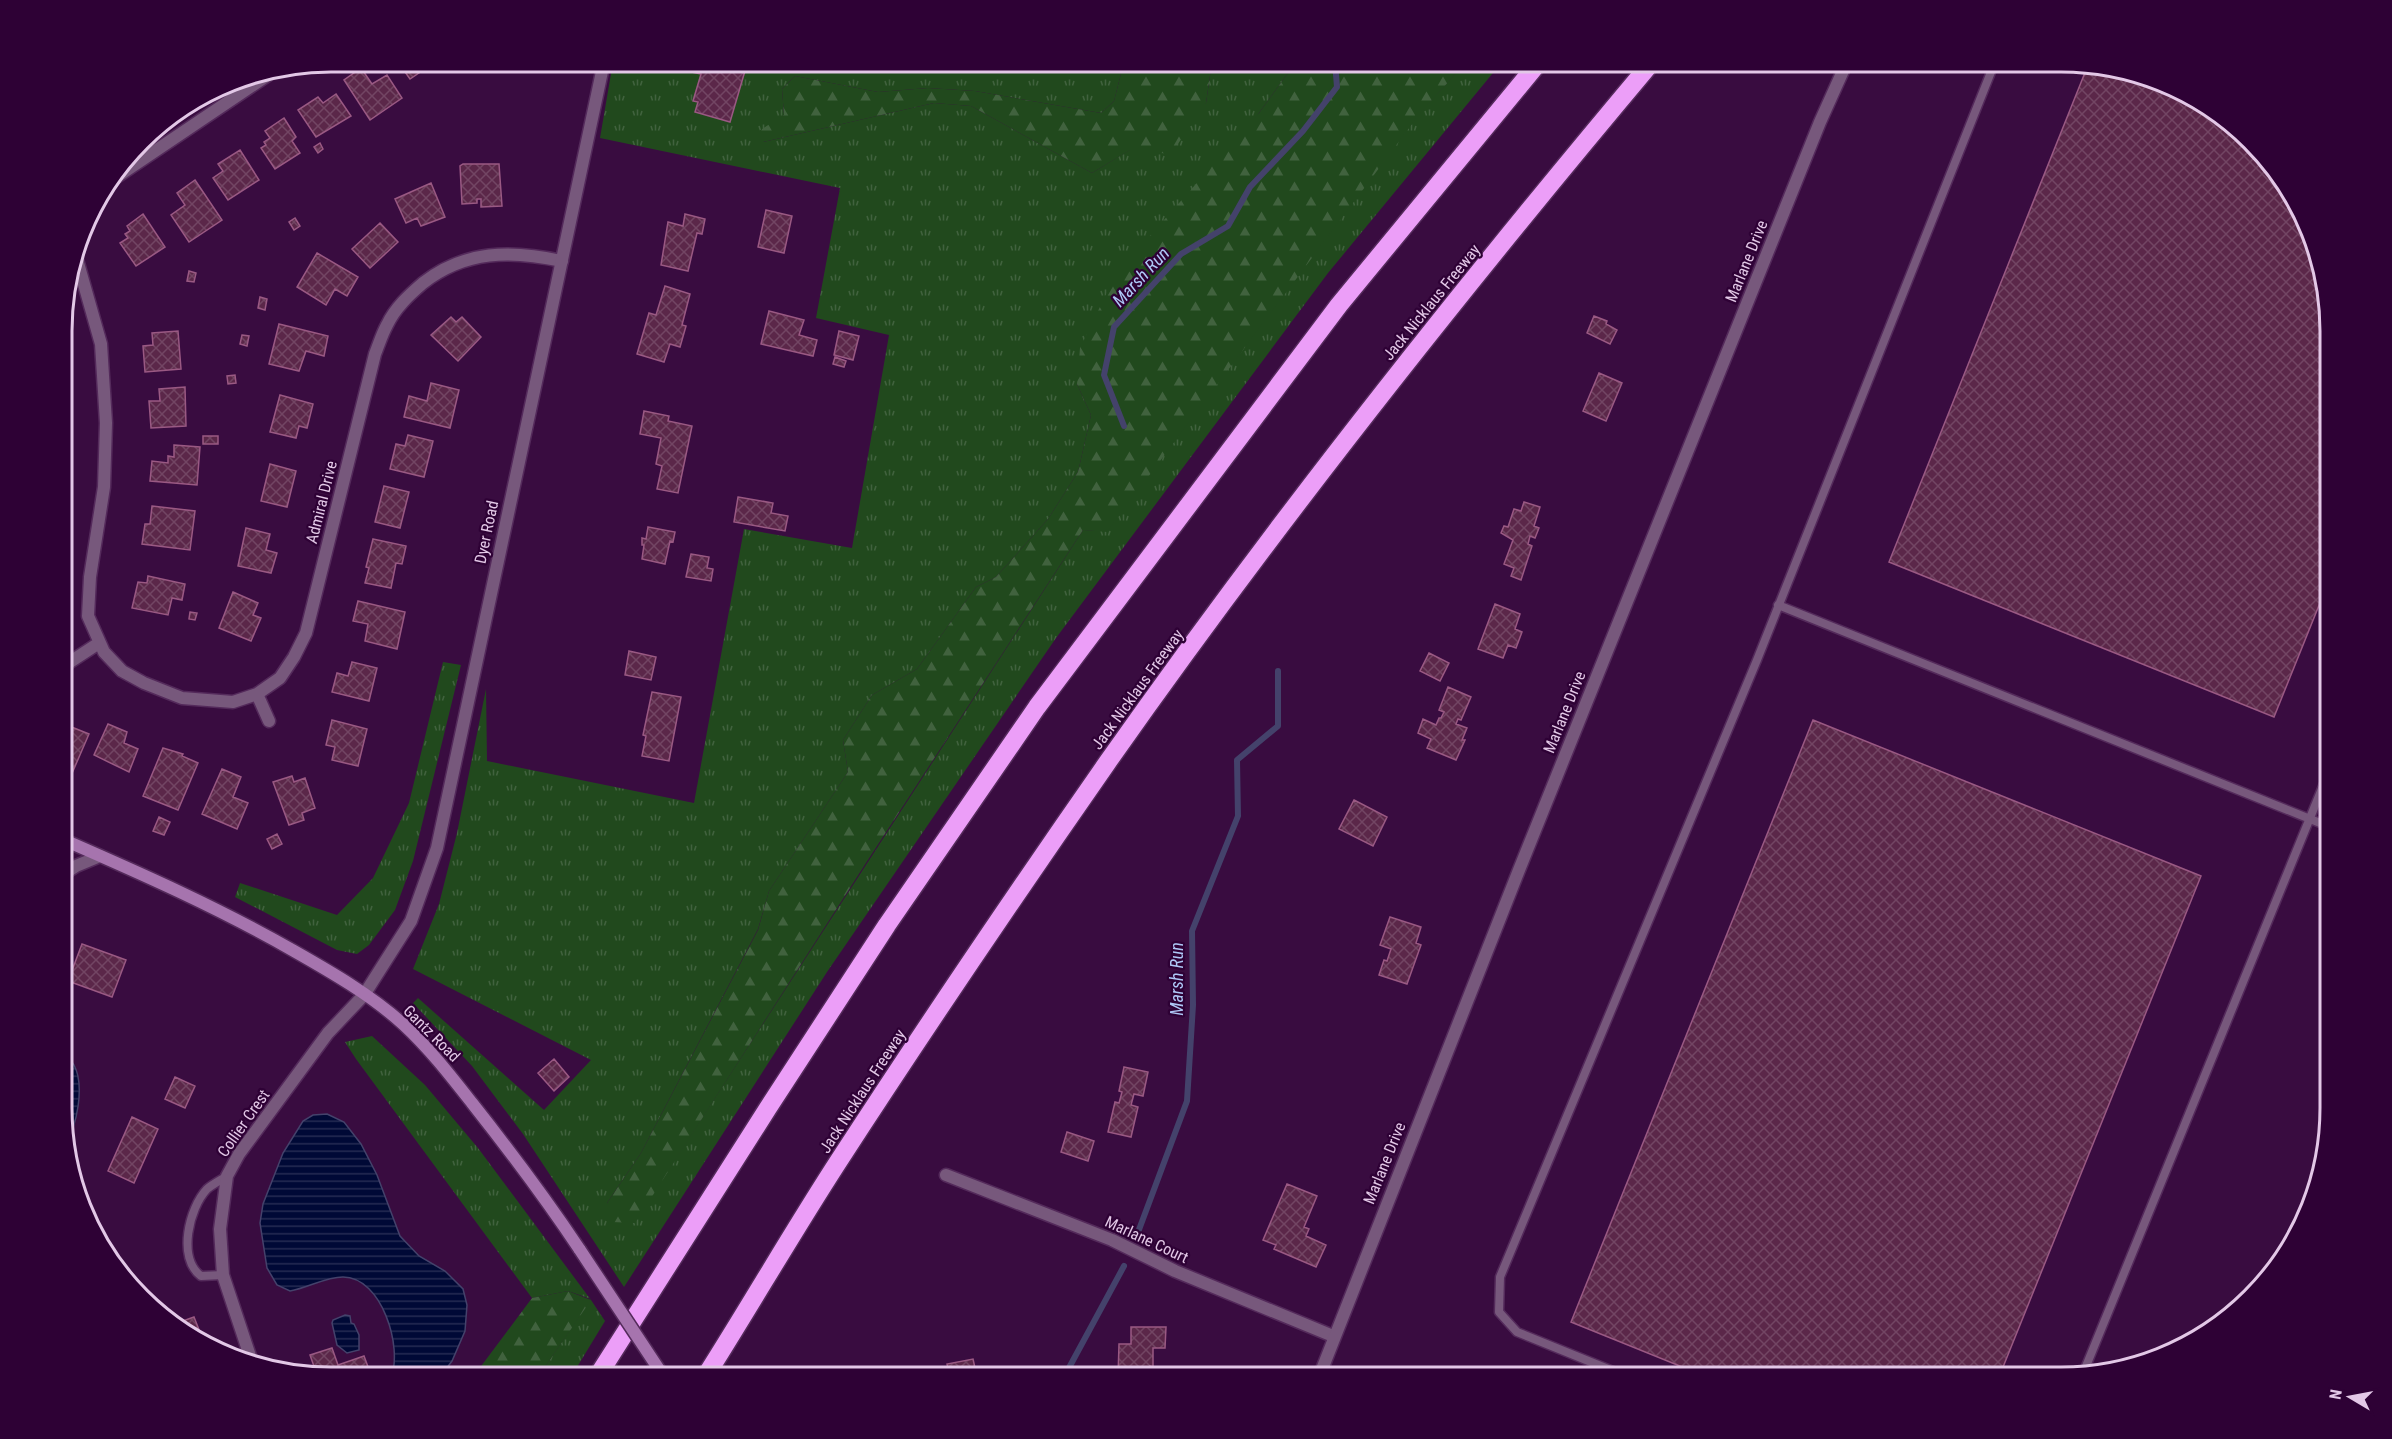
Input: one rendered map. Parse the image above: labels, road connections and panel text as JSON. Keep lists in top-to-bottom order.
{
  "streets": {
    "highway": ["Jack Nicklaus Freeway"],
    "main road": ["Gantz Road"],
    "street": [
      "Marlane Drive",
      "Admiral Drive",
      "Dyer Road",
      "Collier Crest",
      "Marlane Court"
    ]
  },
  "crossings": [
    ["Marlane Drive", "Marlane Court"],
    ["Admiral Drive", "Dyer Road"],
    ["Dyer Road", "Gantz Road"],
    ["Dyer Road", "Collier Crest"],
    ["Gantz Road", "Collier Crest"]
  ],
  "water": ["Marsh Run"],
  "north": "left"
}
